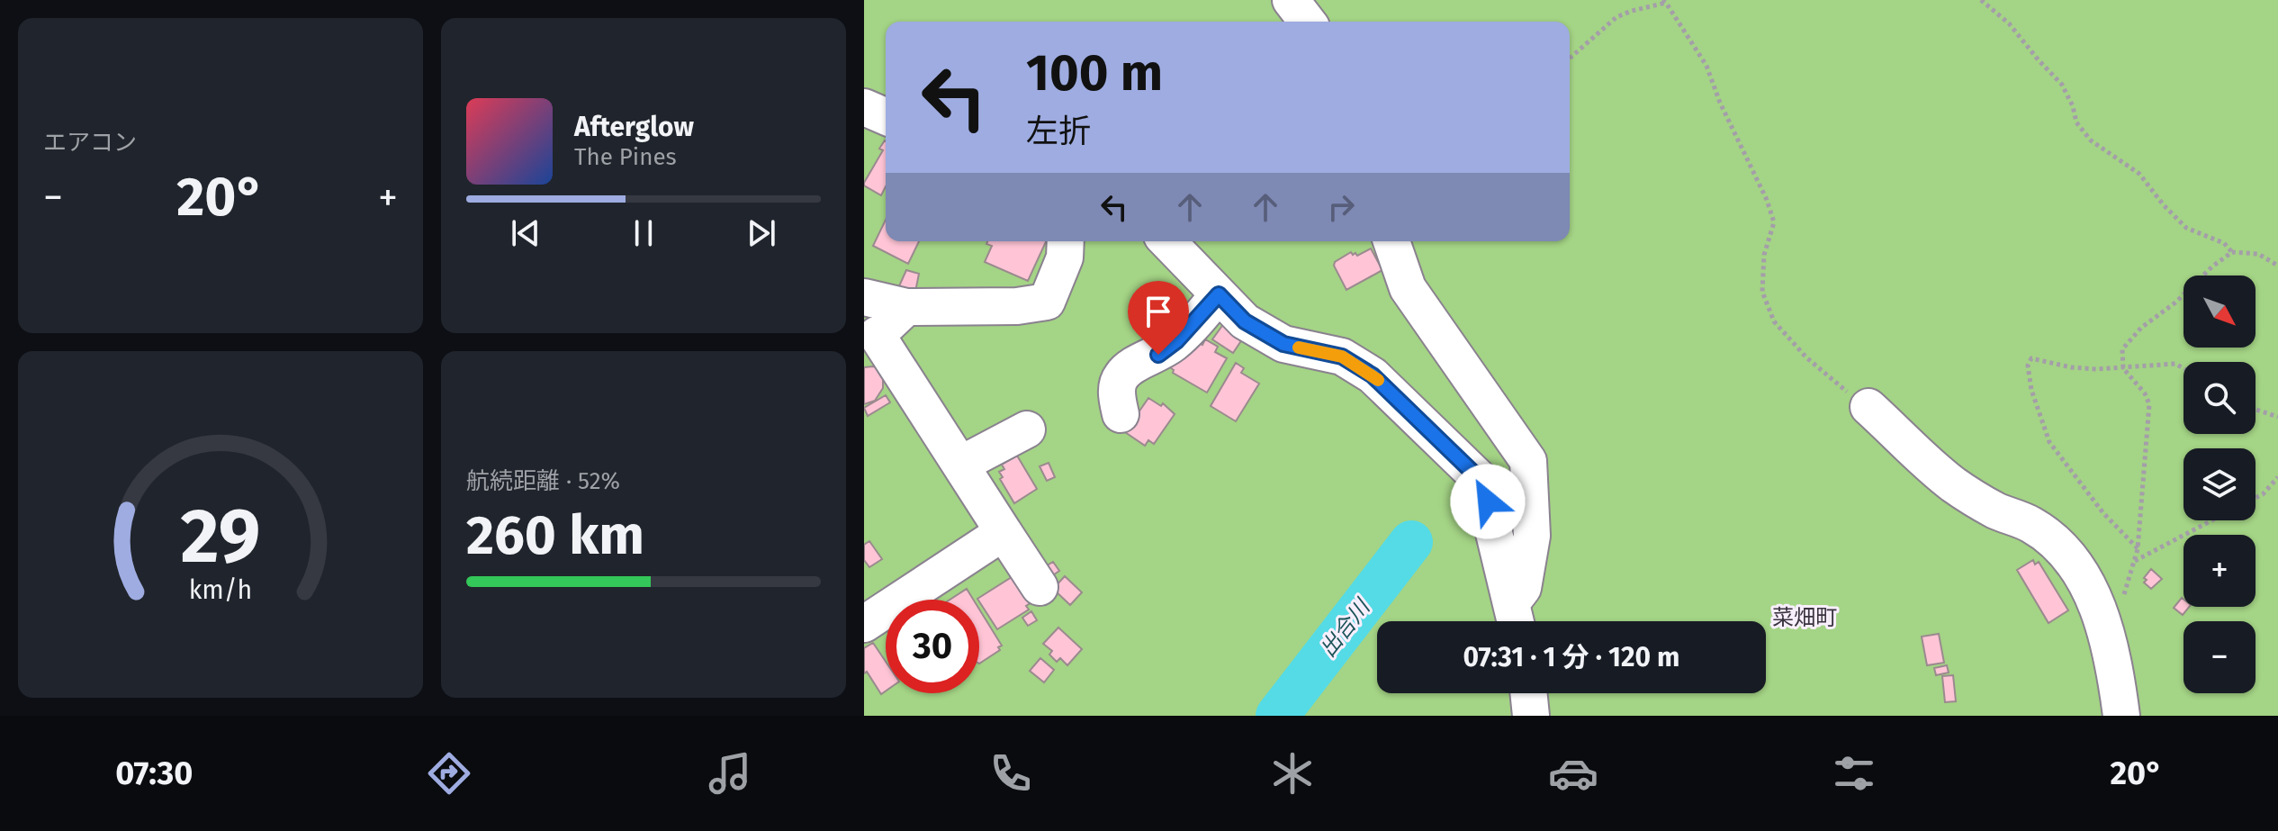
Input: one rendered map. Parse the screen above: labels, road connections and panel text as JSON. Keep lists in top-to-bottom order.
{
  "districts": ["菜畑町"],
  "water": ["出合川"],
  "north": "bottom right",
  "page": {
    "tile": [
      "エアコン",
      ["航続距離 · 52%", "260 km"]
    ],
    "turn": ["100 m", "左折"],
    "song": ["Afterglow", "The Pines"],
    "heat": ["−", "20°", "+"],
    "map_buttons": ["+", "−"],
    "limit": "30",
    "trip": "07:31 · 1 分 · 120 m",
    "tabs": ["07:30", "20°"],
    "gauge": ["29", "km/h"]
  }
}
